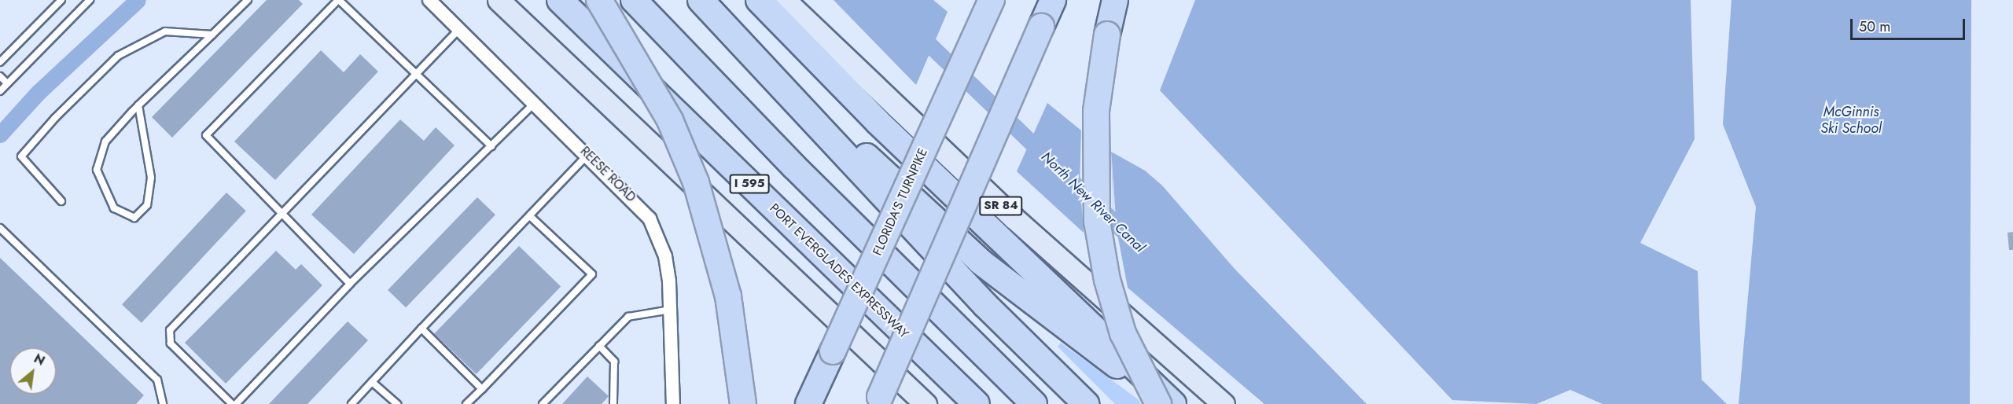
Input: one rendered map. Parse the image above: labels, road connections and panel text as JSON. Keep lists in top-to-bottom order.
{
  "streets": {
    "highway": ["I 595", "FLORIDA'S TURNPIKE", "PORT EVERGLADES EXPRESSWAY"],
    "main road": ["SR 84"],
    "street": ["REESE ROAD"]
  },
  "water": ["McGinnis Ski School", "North New River Canal"],
  "scale_bar": "50 m",
  "north": "top right"
}
